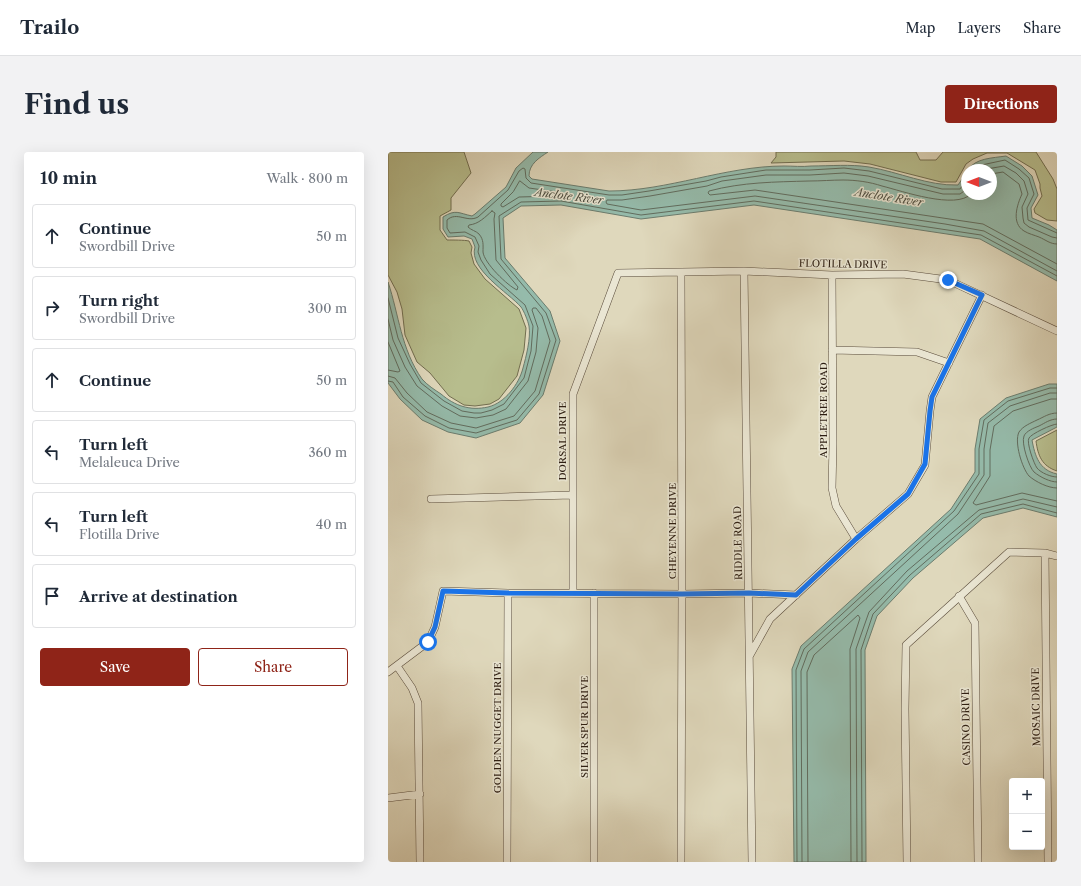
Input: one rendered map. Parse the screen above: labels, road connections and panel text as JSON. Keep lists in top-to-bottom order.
{
  "streets": {
    "street": [
      "FLOTILLA DRIVE",
      "APPLETREE ROAD",
      "DORSAL DRIVE",
      "CHEYENNE DRIVE",
      "RIDDLE ROAD",
      "MOSAIC DRIVE",
      "SILVER SPUR DRIVE",
      "CASINO DRIVE",
      "GOLDEN NUGGET DRIVE"
    ]
  },
  "crossings": [
    ["FLOTILLA DRIVE", "APPLETREE ROAD"],
    ["FLOTILLA DRIVE", "DORSAL DRIVE"],
    ["FLOTILLA DRIVE", "CHEYENNE DRIVE"],
    ["FLOTILLA DRIVE", "RIDDLE ROAD"]
  ],
  "water": ["Anclote River"],
  "north": "left",
  "page": {
    "header": "Trailo",
    "nav": ["Map", "Layers", "Share"],
    "buttons": [
      "Directions",
      ["Save", "Share"]
    ],
    "title": "Find us",
    "heading": ["10 min", "Walk · 800 m"],
    "list": [
      ["Continue", "Swordbill Drive", "50 m"],
      ["Turn right", "Swordbill Drive", "300 m"],
      ["Continue", "50 m"],
      ["Turn left", "Melaleuca Drive", "360 m"],
      ["Turn left", "Flotilla Drive", "40 m"],
      "Arrive at destination"
    ],
    "map_buttons": ["+", "−"]
  }
}
